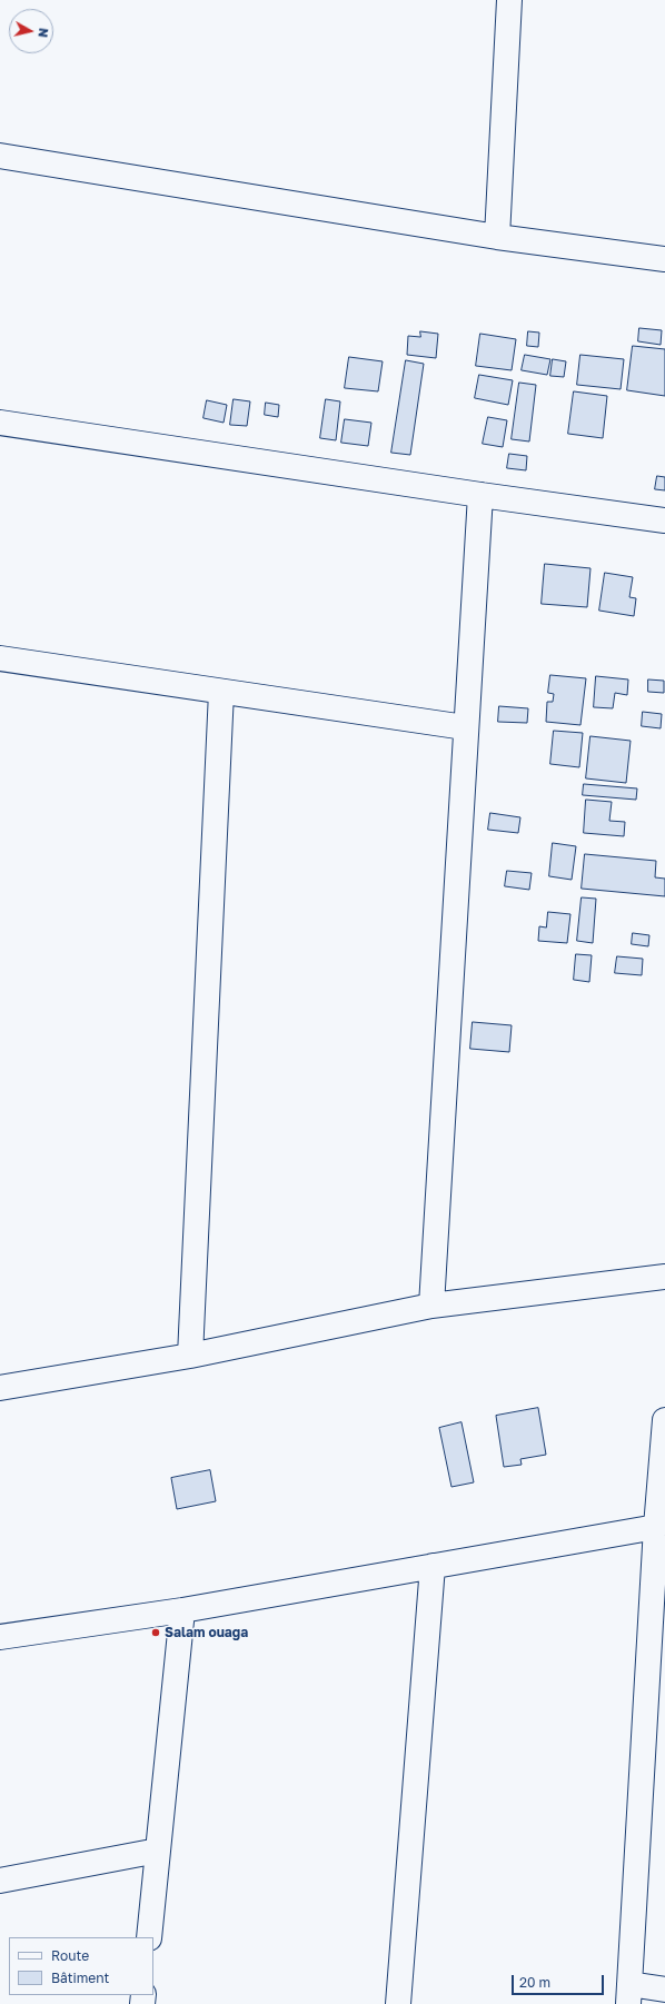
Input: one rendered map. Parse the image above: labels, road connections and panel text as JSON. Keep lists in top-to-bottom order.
{
  "places": ["Salam ouaga"],
  "legend": ["Route", "Bâtiment"],
  "scale_bar": "20 m",
  "north": "right"
}
